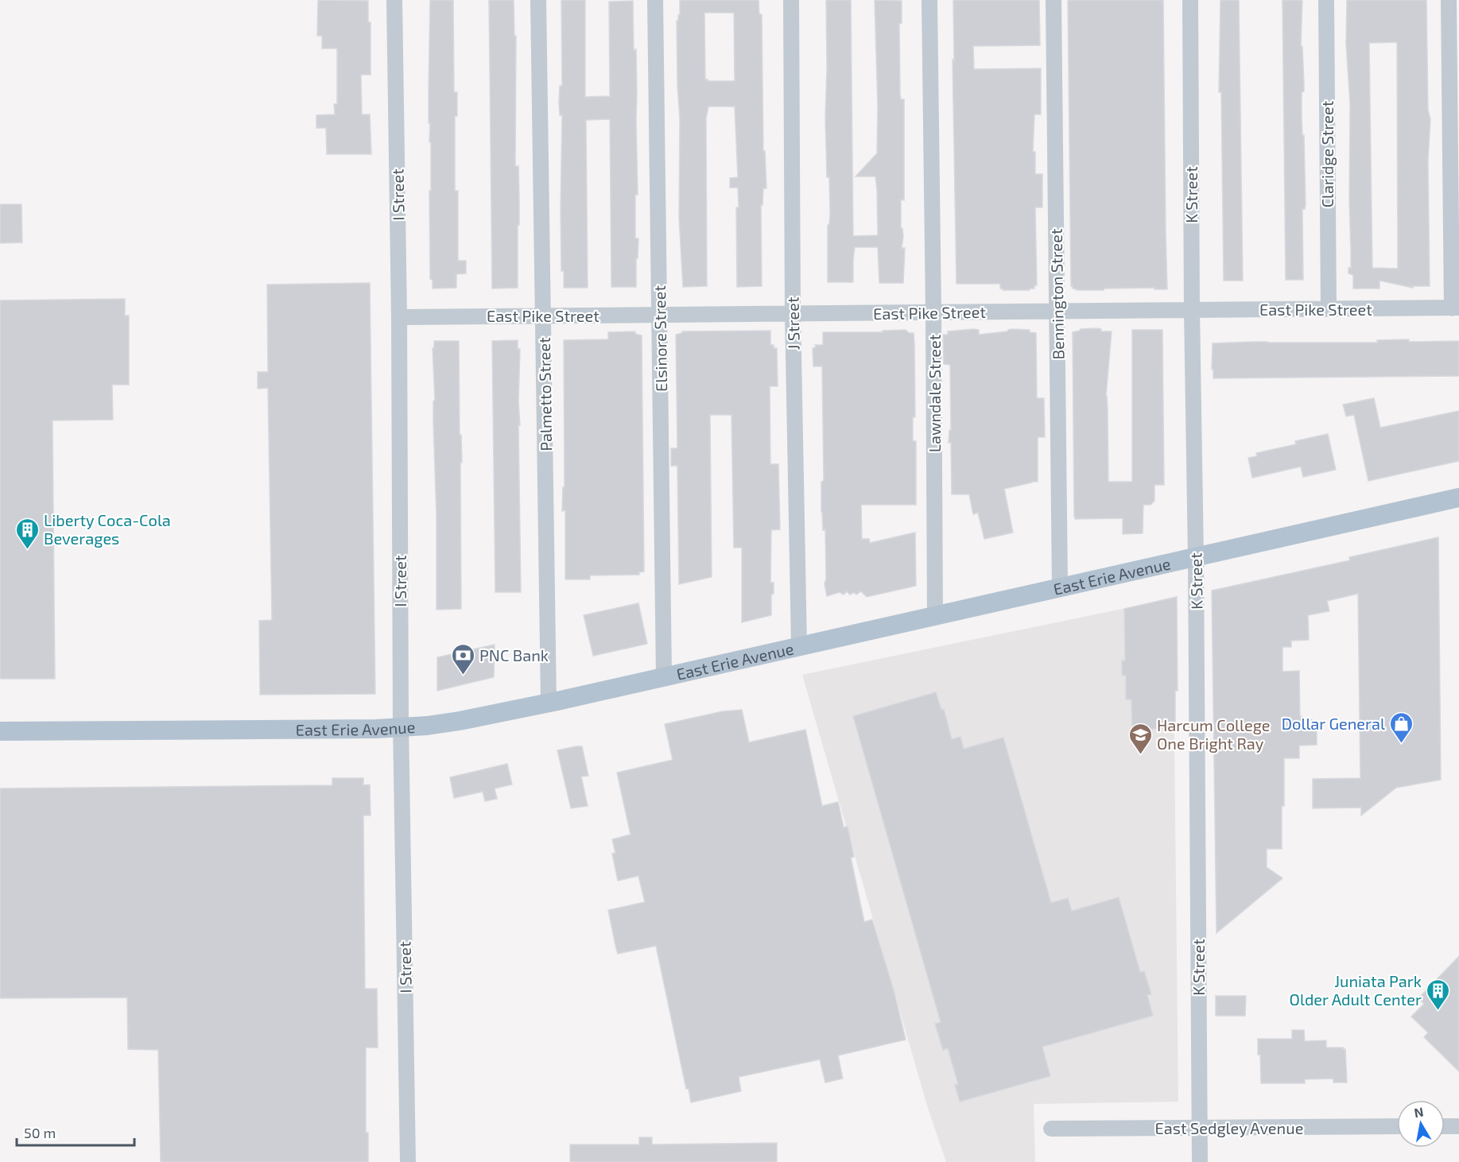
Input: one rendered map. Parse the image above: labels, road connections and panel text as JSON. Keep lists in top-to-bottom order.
{
  "streets": {
    "main road": ["East Erie Avenue"],
    "street": [
      "Claridge Street",
      "I Street",
      "K Street",
      "Bennington Street",
      "East Pike Street",
      "J Street",
      "Elsinore Street",
      "Lawndale Street",
      "Palmetto Street",
      "East Sedgley Avenue"
    ]
  },
  "crossings": [
    ["Claridge Street", "East Pike Street"],
    ["I Street", "East Pike Street"],
    ["I Street", "East Erie Avenue"],
    ["K Street", "East Pike Street"],
    ["K Street", "East Erie Avenue"],
    ["K Street", "East Sedgley Avenue"],
    ["Bennington Street", "East Pike Street"],
    ["Bennington Street", "East Erie Avenue"],
    ["East Pike Street", "J Street"],
    ["East Pike Street", "Elsinore Street"],
    ["East Pike Street", "Lawndale Street"],
    ["East Pike Street", "Palmetto Street"],
    ["J Street", "East Erie Avenue"],
    ["Elsinore Street", "East Erie Avenue"],
    ["Lawndale Street", "East Erie Avenue"],
    ["Palmetto Street", "East Erie Avenue"]
  ],
  "places": {
    "building": ["Liberty Coca-Cola Beverages", "Juniata Park Older Adult Center"],
    "bank": ["PNC Bank"],
    "shop": ["Dollar General"],
    "school or university": ["Harcum College One Bright Ray"]
  },
  "scale_bar": "50 m",
  "north": "top"
}
